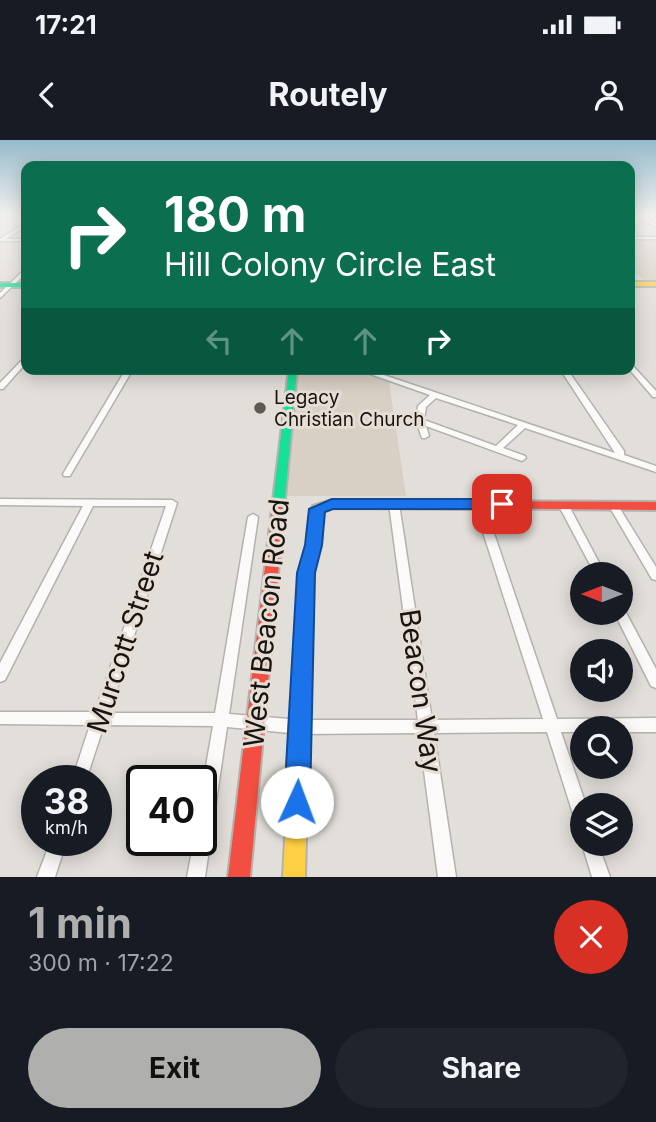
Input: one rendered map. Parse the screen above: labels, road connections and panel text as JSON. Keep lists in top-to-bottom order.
{
  "streets": {
    "street": ["West Beacon Road", "Murcott Street", "Beacon Way"]
  },
  "places": ["Legacy Christian Church"],
  "north": "left",
  "page": {
    "status": "17:21",
    "header": "Routely",
    "turn": ["180 m", "Hill Colony Circle East"],
    "speed": "38 km/h",
    "limit": "40",
    "heading": ["1 min", "300 m · 17:22"],
    "buttons": ["Exit", "Share"]
  }
}
